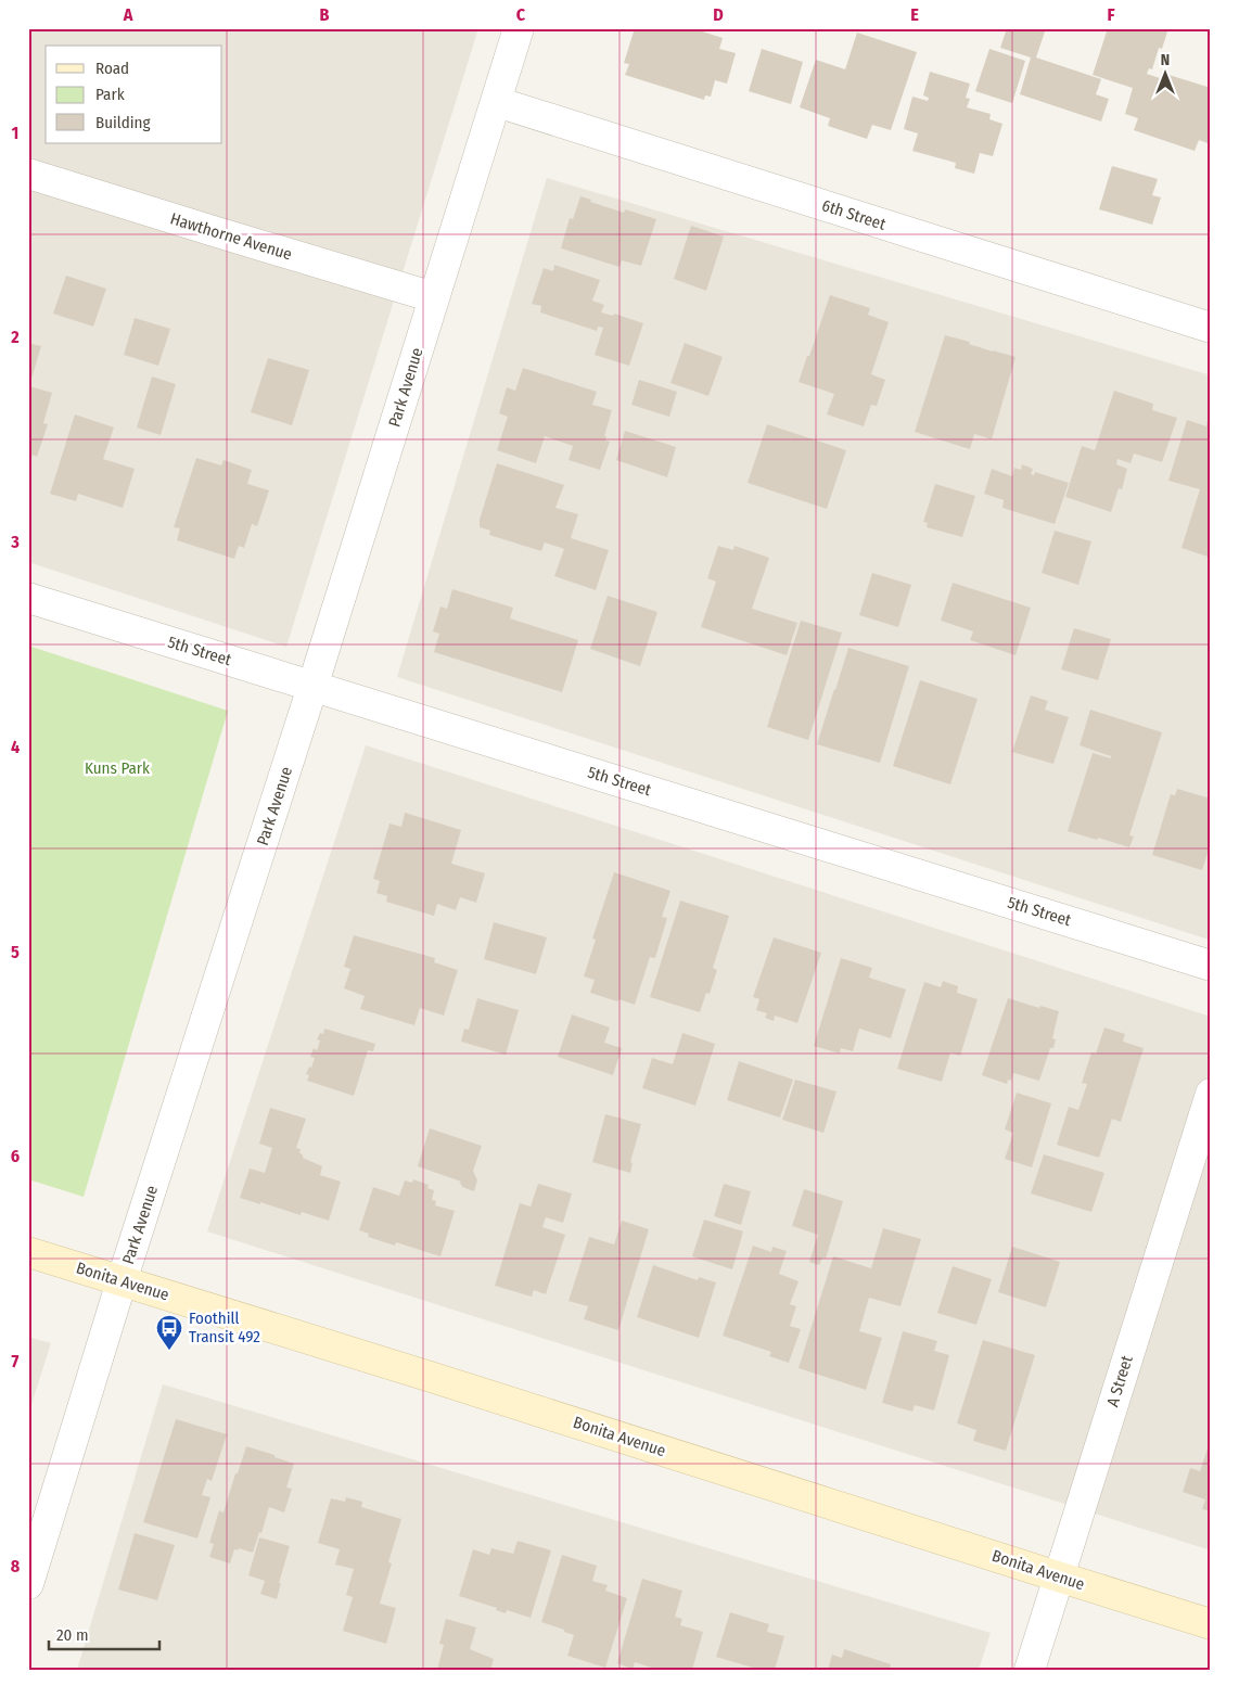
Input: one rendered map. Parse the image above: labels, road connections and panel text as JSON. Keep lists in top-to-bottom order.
{
  "streets": {
    "main road": ["Bonita Avenue"],
    "street": [
      "6th Street",
      "Hawthorne Avenue",
      "Park Avenue",
      "5th Street",
      "A Street"
    ]
  },
  "crossings": [
    ["6th Street", "Park Avenue"],
    ["Hawthorne Avenue", "Park Avenue"],
    ["Park Avenue", "5th Street"],
    ["Park Avenue", "Bonita Avenue"],
    ["Bonita Avenue", "A Street"]
  ],
  "parks": ["Kuns Park"],
  "places": {
    "bus stop": ["Foothill Transit 492"]
  },
  "legend": ["Road", "Park", "Building"],
  "scale_bar": "20 m",
  "north": "top",
  "grid": {
    "columns": [
      "A",
      "B",
      "C",
      "D",
      "E",
      "F"
    ],
    "rows": [
      "1",
      "2",
      "3",
      "4",
      "5",
      "6",
      "7",
      "8"
    ]
  }
}
